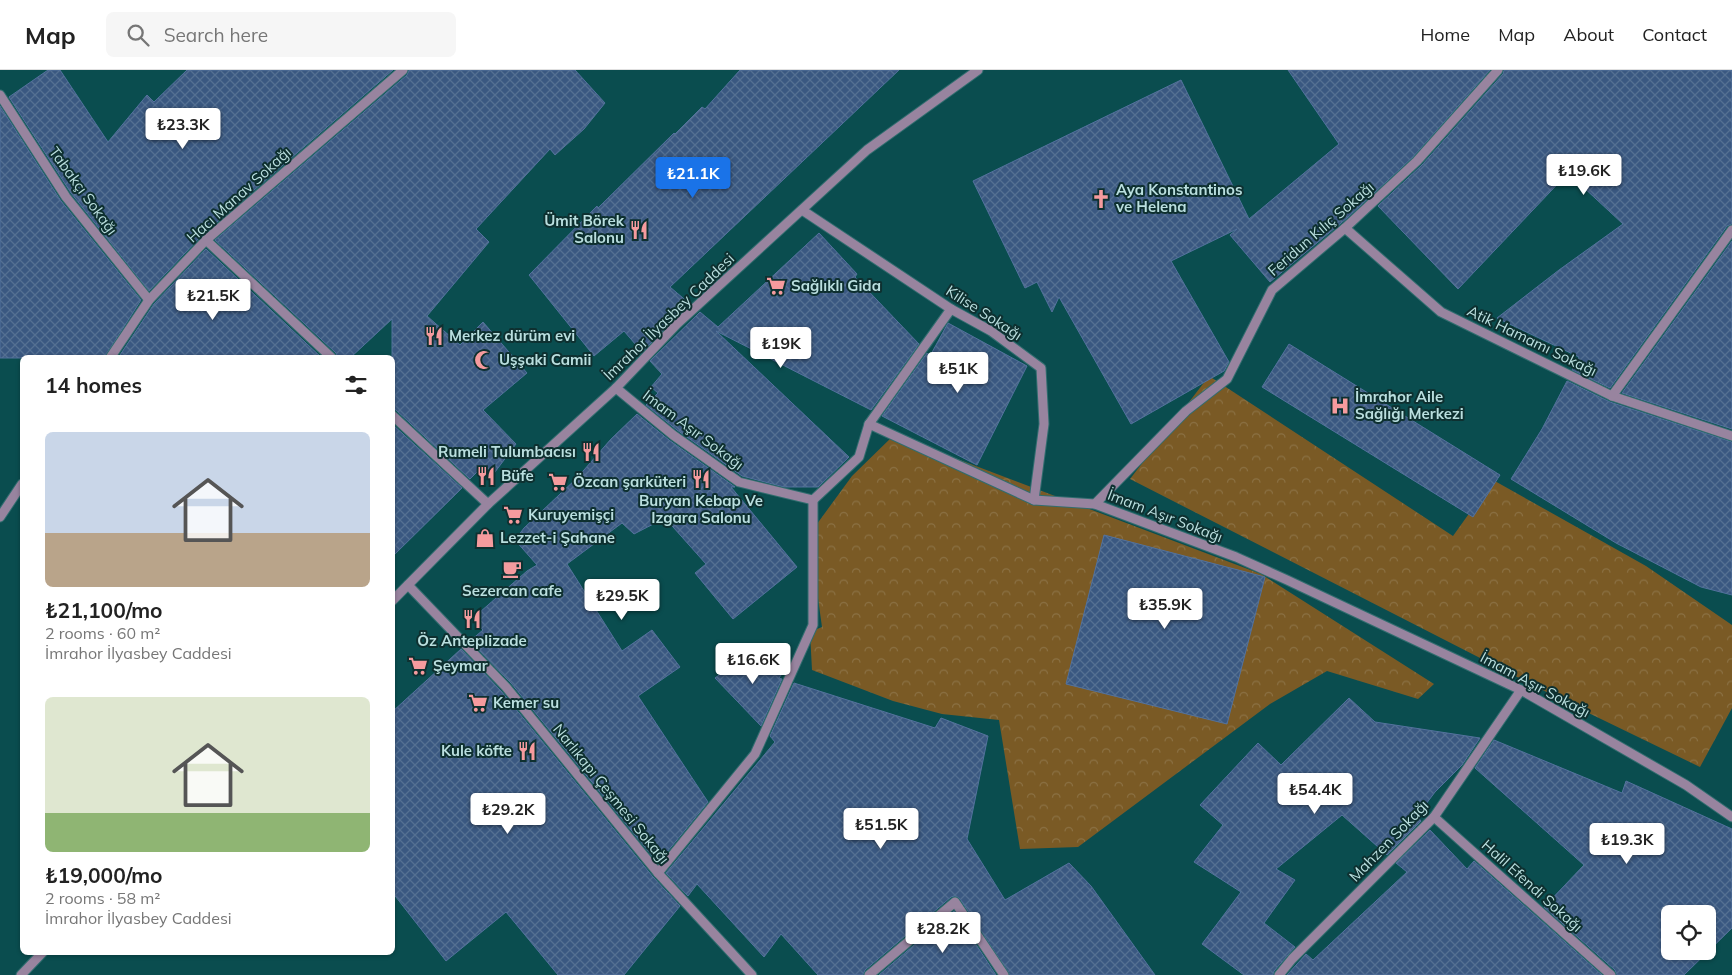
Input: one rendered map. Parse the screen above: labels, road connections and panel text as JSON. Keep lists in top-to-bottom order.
{
  "streets": {
    "street": [
      "Tabakçı Sokağı",
      "Hacı Manav Sokağı",
      "Feridun Kılıç Sokağı",
      "Kilise Sokağı",
      "İmrahor İlyasbey Caddesi",
      "Atik Hamamı Sokağı",
      "İmam Aşır Sokağı",
      "Narlıkapı Çeşmesi Sokağı",
      "Mahzen Sokağı",
      "Halil Efendi Sokağı"
    ]
  },
  "crossings": [
    ["Tabakçı Sokağı", "Hacı Manav Sokağı"],
    ["Feridun Kılıç Sokağı", "Atik Hamamı Sokağı"],
    ["Feridun Kılıç Sokağı", "İmam Aşır Sokağı"],
    ["Kilise Sokağı", "İmrahor İlyasbey Caddesi"],
    ["Kilise Sokağı", "İmam Aşır Sokağı"],
    ["İmrahor İlyasbey Caddesi", "İmam Aşır Sokağı"],
    ["İmrahor İlyasbey Caddesi", "Narlıkapı Çeşmesi Sokağı"],
    ["İmam Aşır Sokağı", "Mahzen Sokağı"],
    ["Mahzen Sokağı", "Halil Efendi Sokağı"]
  ],
  "places": {
    "church": ["Aya Konstantinos ve Helena"],
    "restaurant": [
      "Ümit Börek Salonu",
      "Merkez dürüm evi",
      "Rumeli Tulumbacısı",
      "Büfe",
      "Buryan Kebap Ve Izgara Salonu",
      "Öz Anteplizade",
      "Kule köfte"
    ],
    "supermarket": [
      "Sağlıklı Gida",
      "Özcan şarküteri",
      "Kuruyemişçi",
      "Şeymar",
      "Kemer su"
    ],
    "mosque": ["Uşşaki Camii"],
    "hospital": ["İmrahor Aile Sağlığı Merkezi"],
    "shop": ["Lezzet-i Şahane"],
    "cafe": ["Sezercan cafe"]
  },
  "page": {
    "header": "Map",
    "search": "Search here",
    "nav": [
      "Home",
      "Map",
      "About",
      "Contact"
    ],
    "price": [
      "₺23.3K",
      "₺19.6K",
      "₺21.1K",
      "₺21.5K",
      "₺19K",
      "₺51K",
      "₺29.5K",
      "₺35.9K",
      "₺16.6K",
      "₺54.4K",
      "₺29.2K",
      "₺51.5K",
      "₺19.3K",
      "₺28.2K"
    ],
    "heading": "14 homes",
    "list": [
      {
        "name": "₺21,100/mo",
        "note": "2 rooms · 60 m² · İmrahor İlyasbey Caddesi"
      },
      {
        "name": "₺19,000/mo",
        "note": "2 rooms · 58 m² · İmrahor İlyasbey Caddesi"
      }
    ]
  }
}
